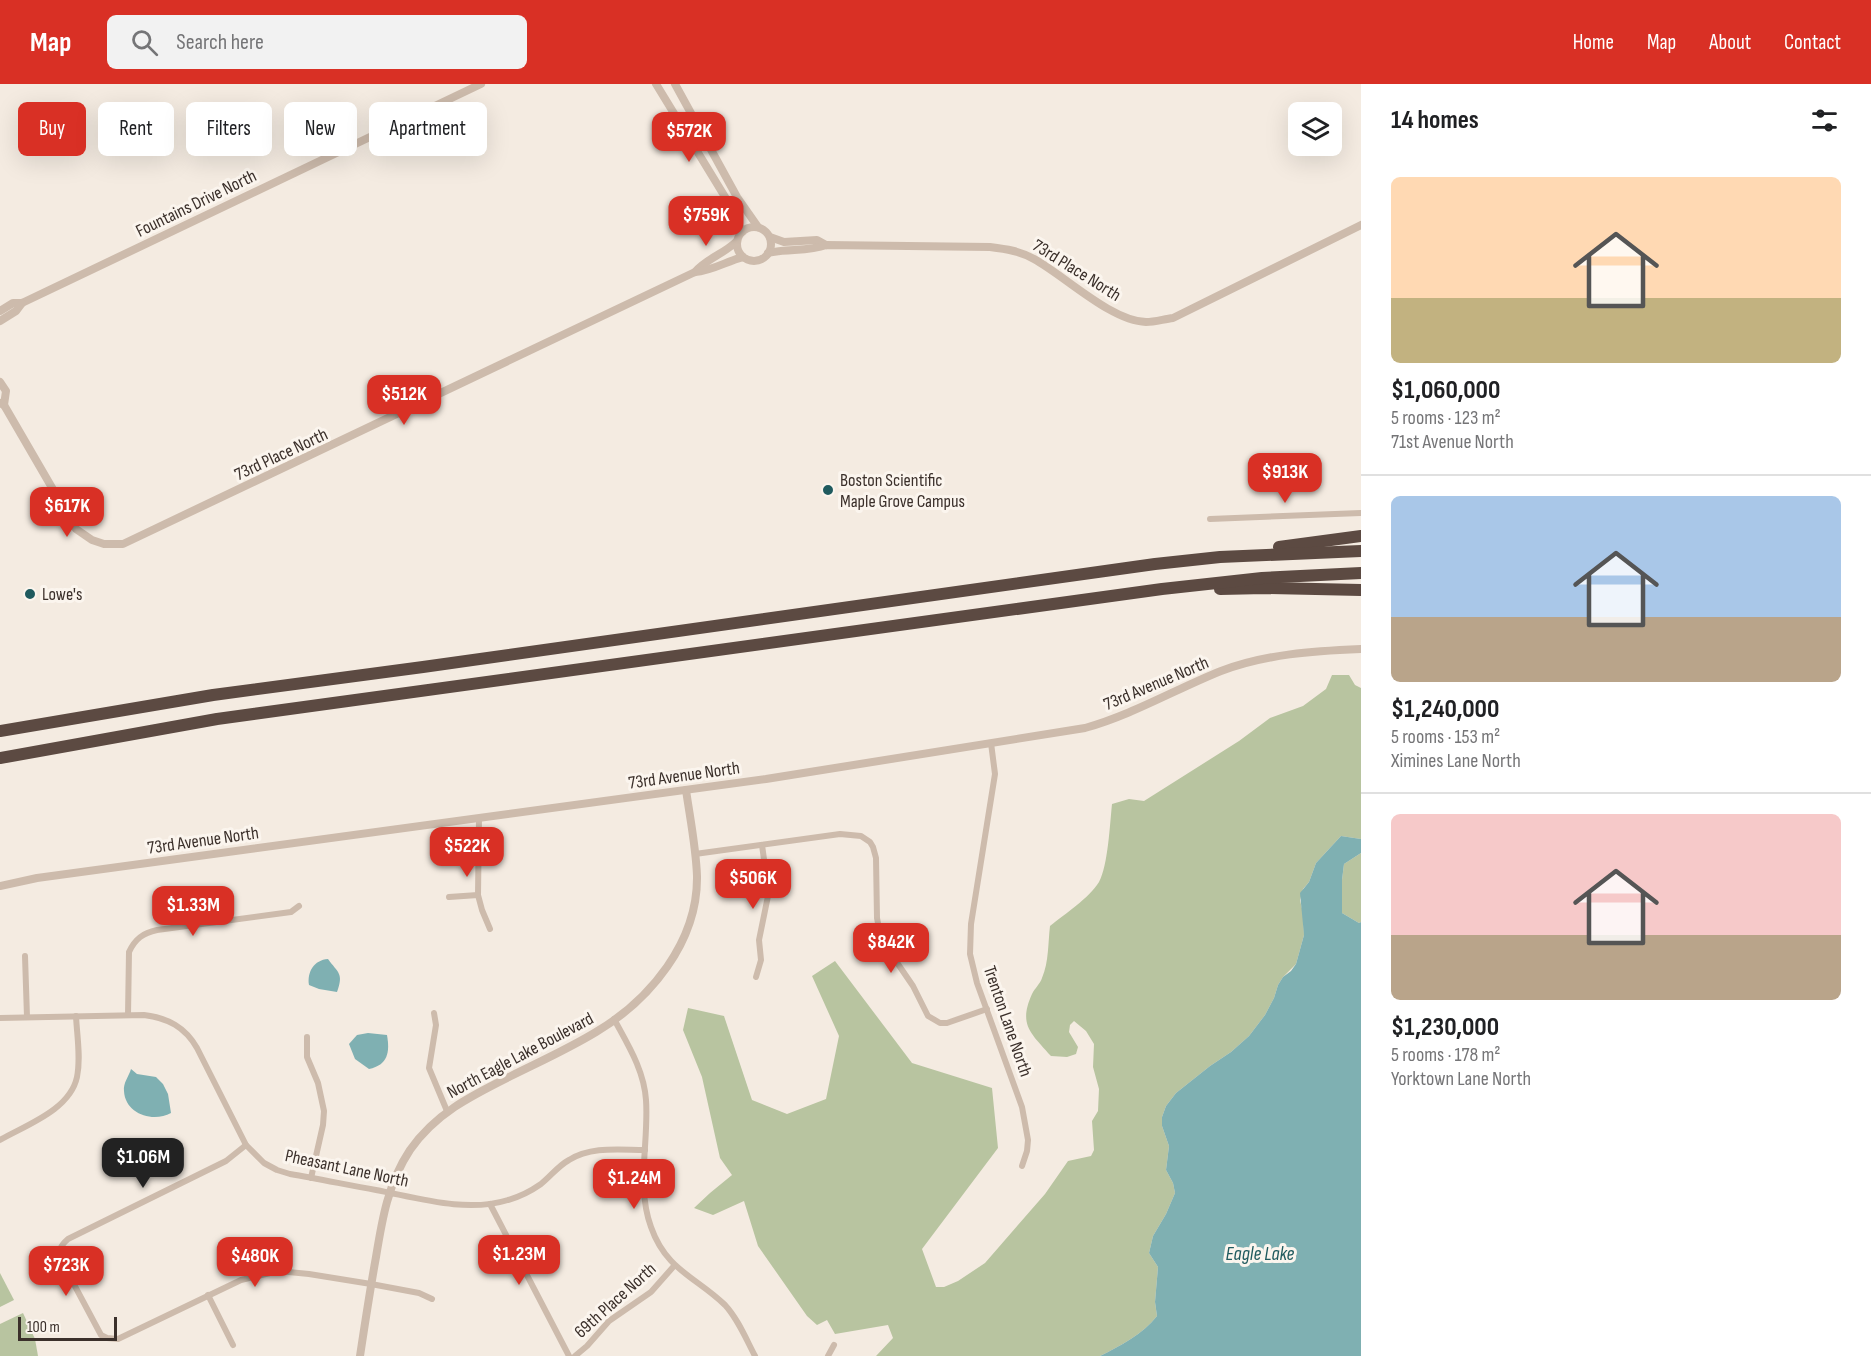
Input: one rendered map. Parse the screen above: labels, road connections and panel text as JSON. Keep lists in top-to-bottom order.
{
  "streets": {
    "street": [
      "Fountains Drive North",
      "73rd Place North",
      "73rd Avenue North",
      "Trenton Lane North",
      "North Eagle Lake Boulevard",
      "Pheasant Lane North",
      "69th Place North"
    ]
  },
  "crossings": [
    ["73rd Avenue North", "Trenton Lane North"],
    ["73rd Avenue North", "North Eagle Lake Boulevard"],
    ["North Eagle Lake Boulevard", "Pheasant Lane North"]
  ],
  "water": ["Eagle Lake"],
  "places": ["Boston Scientific Maple Grove Campus", "Lowe's"],
  "scale_bar": "100 m",
  "page": {
    "header": "Map",
    "search": "Search here",
    "nav": [
      "Home",
      "Map",
      "About",
      "Contact"
    ],
    "heading": "14 homes",
    "chip": [
      "Buy",
      "Rent",
      "Filters",
      "New",
      "Apartment"
    ],
    "price": [
      "$572K",
      "$759K",
      "$512K",
      "$913K",
      "$617K",
      "$522K",
      "$506K",
      "$1.33M",
      "$842K",
      "$1.06M",
      "$1.24M",
      "$1.23M",
      "$480K",
      "$723K"
    ],
    "list": [
      {
        "name": "$1,060,000",
        "note": "5 rooms · 123 m² · 71st Avenue North"
      },
      {
        "name": "$1,240,000",
        "note": "5 rooms · 153 m² · Ximines Lane North"
      },
      {
        "name": "$1,230,000",
        "note": "5 rooms · 178 m² · Yorktown Lane North"
      }
    ],
    "scale": "100 m"
  }
}
